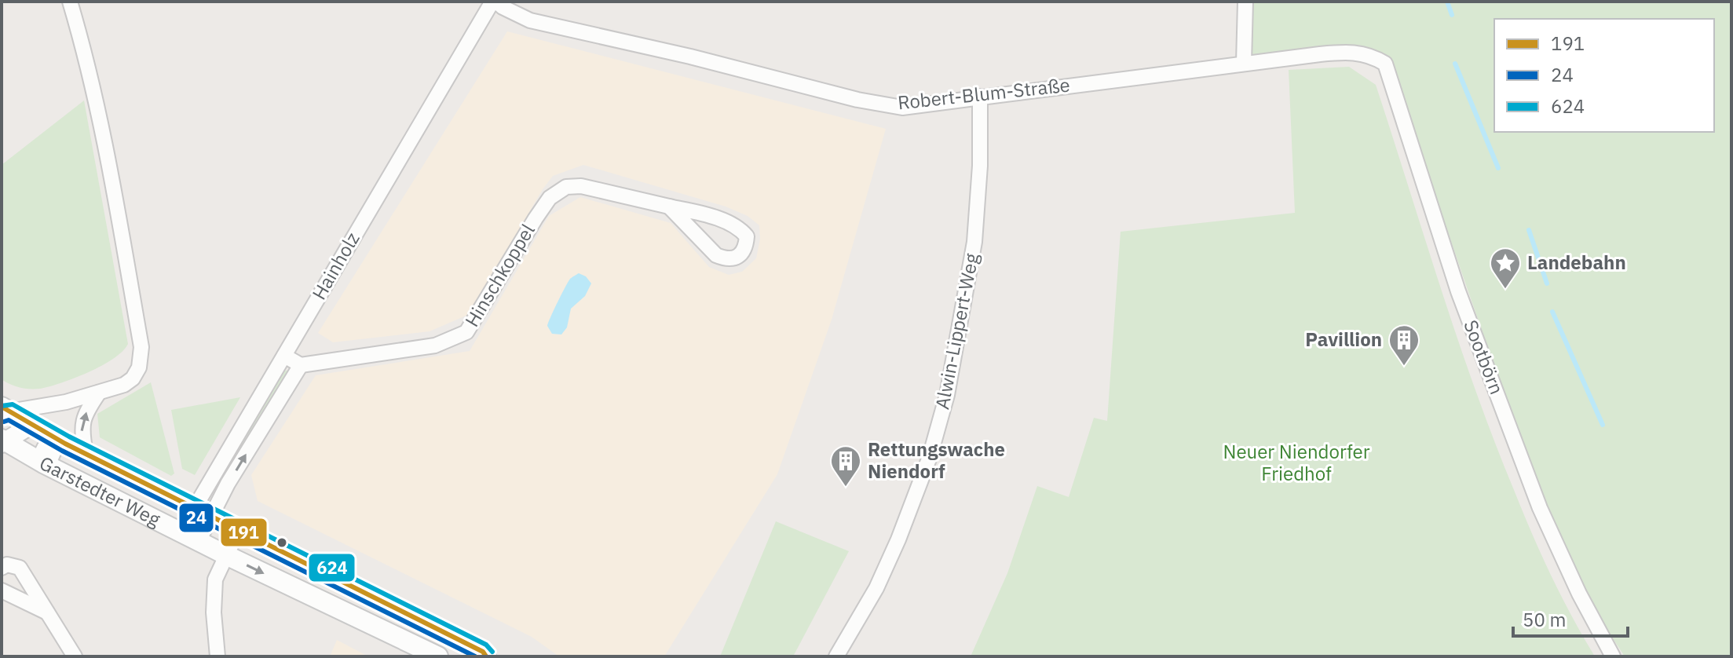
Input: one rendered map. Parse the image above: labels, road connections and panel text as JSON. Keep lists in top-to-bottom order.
{
  "streets": {
    "main road": ["Garstedter Weg"],
    "street": [
      "Robert-Blum-Straße",
      "Hainholz",
      "Hinschkoppel",
      "Alwin-Lippert-Weg",
      "Sootbörn"
    ]
  },
  "crossings": [
    ["Robert-Blum-Straße", "Hainholz"],
    ["Robert-Blum-Straße", "Alwin-Lippert-Weg"],
    ["Robert-Blum-Straße", "Sootbörn"],
    ["Hainholz", "Garstedter Weg"]
  ],
  "parks": ["Neuer Niendorfer Friedhof"],
  "places": {
    "place": ["Landebahn"],
    "building": ["Pavillion", "Rettungswache Niendorf"]
  },
  "lines": ["transit line 624", "transit line 191", "transit line 24"],
  "legend": ["191", "24", "624"],
  "scale_bar": "50 m"
}
